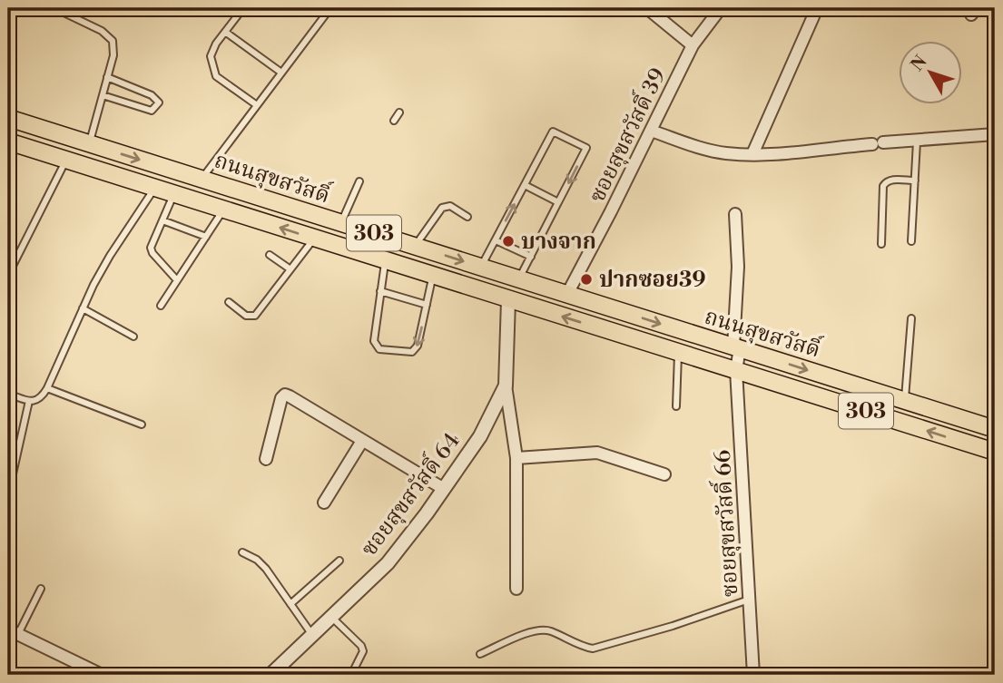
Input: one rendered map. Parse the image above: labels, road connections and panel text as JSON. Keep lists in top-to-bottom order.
{
  "streets": {
    "main road": ["ถนนสุขสวัสดิ์", "303"],
    "street": ["ซอยสุขสวัสดิ์ 39", "ซอยสุขสวัสดิ์ 64", "ซอยสุขสวัสดิ์ 66"]
  },
  "crossings": [
    ["ซอยสุขสวัสดิ์ 39", "ถนนสุขสวัสดิ์"],
    ["ถนนสุขสวัสดิ์", "ซอยสุขสวัสดิ์ 64"],
    ["ถนนสุขสวัสดิ์", "ซอยสุขสวัสดิ์ 66"]
  ],
  "places": ["บางจาก", "ปากซอย39"],
  "north": "top left"
}
